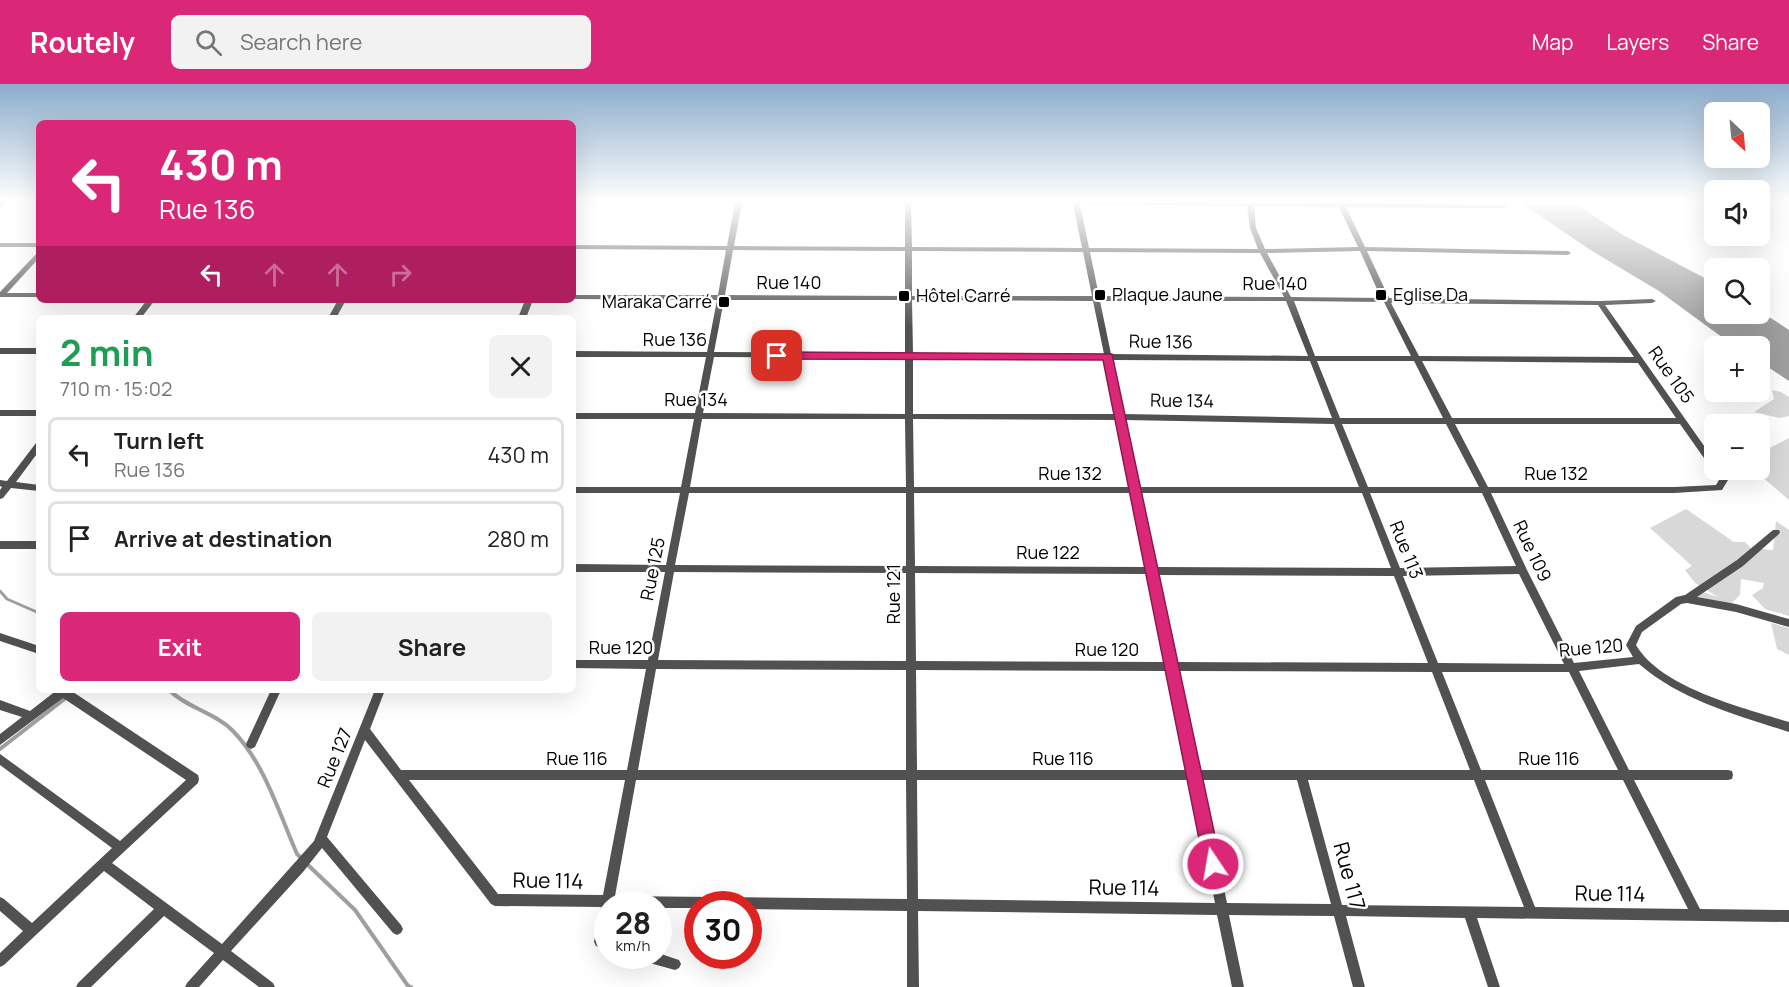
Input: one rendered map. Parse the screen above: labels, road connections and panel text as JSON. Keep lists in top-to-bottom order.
{
  "streets": {
    "street": [
      "Rue 140",
      "Rue 136",
      "Rue 105",
      "Rue 134",
      "Rue 132",
      "Rue 113",
      "Rue 109",
      "Rue 122",
      "Rue 125",
      "Rue 121",
      "Rue 120",
      "Rue 127",
      "Rue 116",
      "Rue 117",
      "Rue 114"
    ]
  },
  "crossings": [
    ["Rue 140", "Rue 105"],
    ["Rue 140", "Rue 113"],
    ["Rue 140", "Rue 109"],
    ["Rue 140", "Rue 125"],
    ["Rue 140", "Rue 121"],
    ["Rue 136", "Rue 105"],
    ["Rue 136", "Rue 113"],
    ["Rue 136", "Rue 109"],
    ["Rue 136", "Rue 125"],
    ["Rue 136", "Rue 121"],
    ["Rue 105", "Rue 134"],
    ["Rue 105", "Rue 132"],
    ["Rue 134", "Rue 113"],
    ["Rue 134", "Rue 109"],
    ["Rue 134", "Rue 125"],
    ["Rue 134", "Rue 121"],
    ["Rue 132", "Rue 113"],
    ["Rue 132", "Rue 109"],
    ["Rue 132", "Rue 125"],
    ["Rue 132", "Rue 121"],
    ["Rue 113", "Rue 122"],
    ["Rue 113", "Rue 120"],
    ["Rue 113", "Rue 116"],
    ["Rue 113", "Rue 114"],
    ["Rue 109", "Rue 122"],
    ["Rue 109", "Rue 120"],
    ["Rue 109", "Rue 116"],
    ["Rue 109", "Rue 114"],
    ["Rue 122", "Rue 125"],
    ["Rue 122", "Rue 121"],
    ["Rue 125", "Rue 120"],
    ["Rue 125", "Rue 116"],
    ["Rue 121", "Rue 120"],
    ["Rue 121", "Rue 116"],
    ["Rue 121", "Rue 114"],
    ["Rue 116", "Rue 117"],
    ["Rue 116", "Rue 114"],
    ["Rue 117", "Rue 114"]
  ],
  "places": {
    "transit": [
      "Plaque Jaune",
      "Eglise Da",
      "Hôtel Carré",
      "Maraka Carré"
    ]
  },
  "north": "bottom right",
  "page": {
    "header": "Routely",
    "search": "Search here",
    "nav": ["Map", "Layers", "Share"],
    "map_buttons": ["+", "−"],
    "turn": ["430 m", "Rue 136"],
    "heading": ["2 min", "710 m · 15:02"],
    "list": [
      {
        "name": "Turn left",
        "note": "Rue 136",
        "value": "430 m"
      },
      {
        "name": "Arrive at destination",
        "value": "280 m"
      }
    ],
    "buttons": ["Exit", "Share"],
    "speed": "28 km/h",
    "limit": "30"
  }
}
